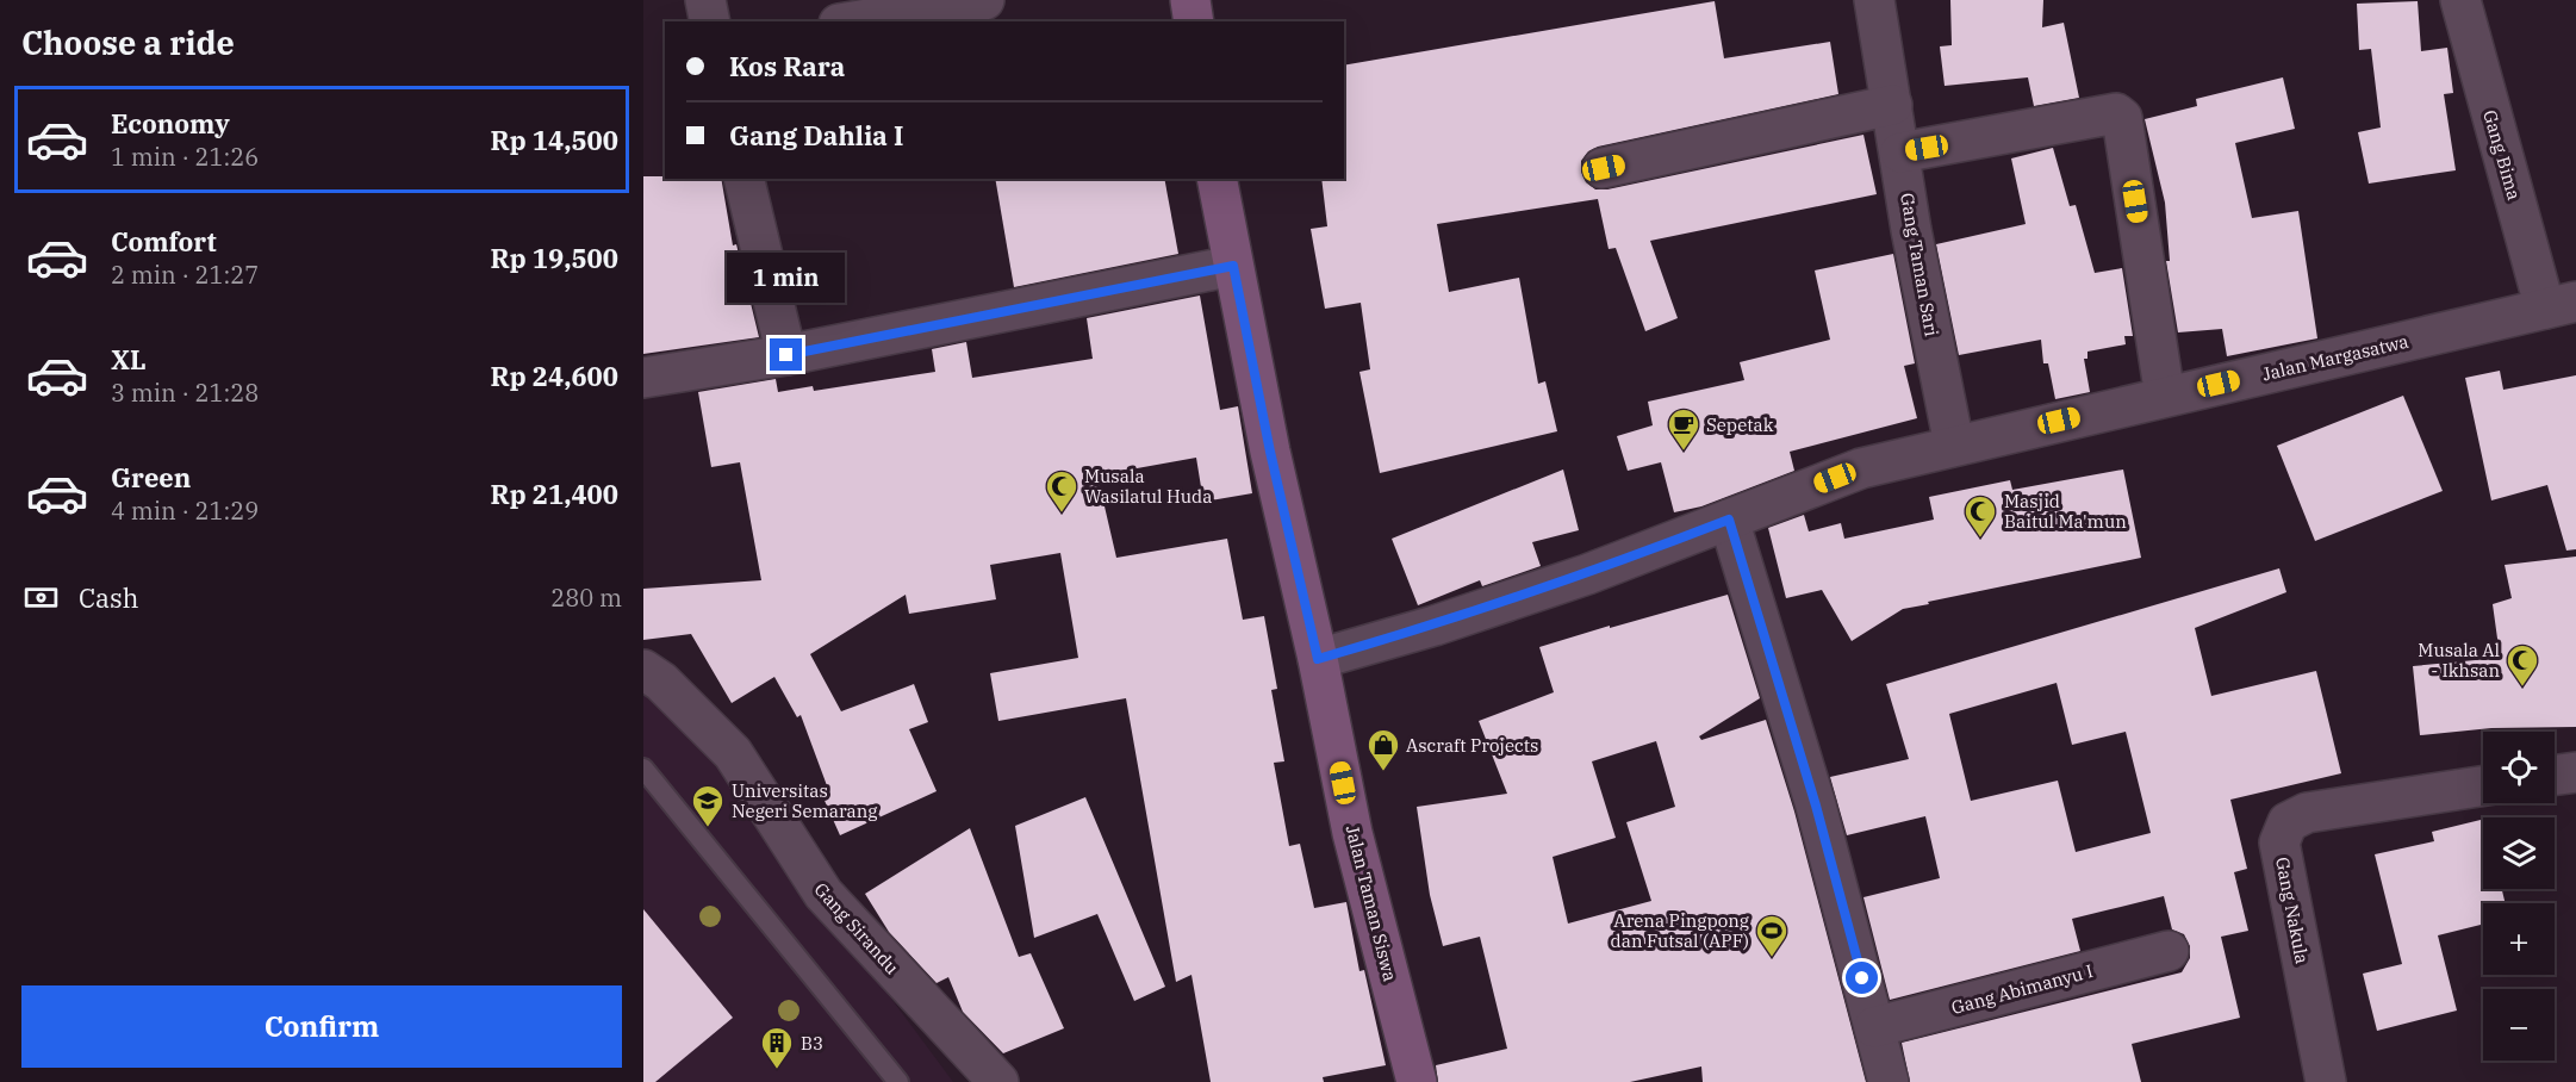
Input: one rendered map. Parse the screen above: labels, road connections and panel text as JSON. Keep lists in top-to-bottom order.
{
  "streets": {
    "main road": ["Jalan Taman Siswa"],
    "street": [
      "Gang Bima",
      "Gang Taman Sari",
      "Jalan Margasatwa",
      "Gang Nakula",
      "Gang Sirandu",
      "Gang Abimanyu I"
    ]
  },
  "crossings": [
    ["Gang Bima", "Jalan Margasatwa"],
    ["Gang Taman Sari", "Jalan Margasatwa"],
    ["Jalan Margasatwa", "Jalan Taman Siswa"]
  ],
  "places": {
    "cafe": ["Sepetak"],
    "mosque": ["Musala Wasilatul Huda", "Masjid Baitul Ma'mun", "Musala Al - Ikhsan"],
    "shop": ["Ascraft Projects"],
    "school or university": ["Universitas Negeri Semarang"],
    "sports": ["Arena Pingpong dan Futsal (APF)"],
    "building": ["B3"]
  },
  "page": {
    "heading": "Choose a ride",
    "banner": ["Kos Rara", "Gang Dahlia I"],
    "list": [
      {
        "name": "Economy",
        "note": "1 min · 21:26",
        "value": "Rp 14,500"
      },
      {
        "name": "Comfort",
        "note": "2 min · 21:27",
        "value": "Rp 19,500"
      },
      {
        "name": "XL",
        "note": "3 min · 21:28",
        "value": "Rp 24,600"
      },
      {
        "name": "Green",
        "note": "4 min · 21:29",
        "value": "Rp 21,400"
      }
    ],
    "bubble": "1 min",
    "pay": ["Cash", "280 m"],
    "map_buttons": ["+", "−"],
    "buttons": "Confirm"
  }
}
